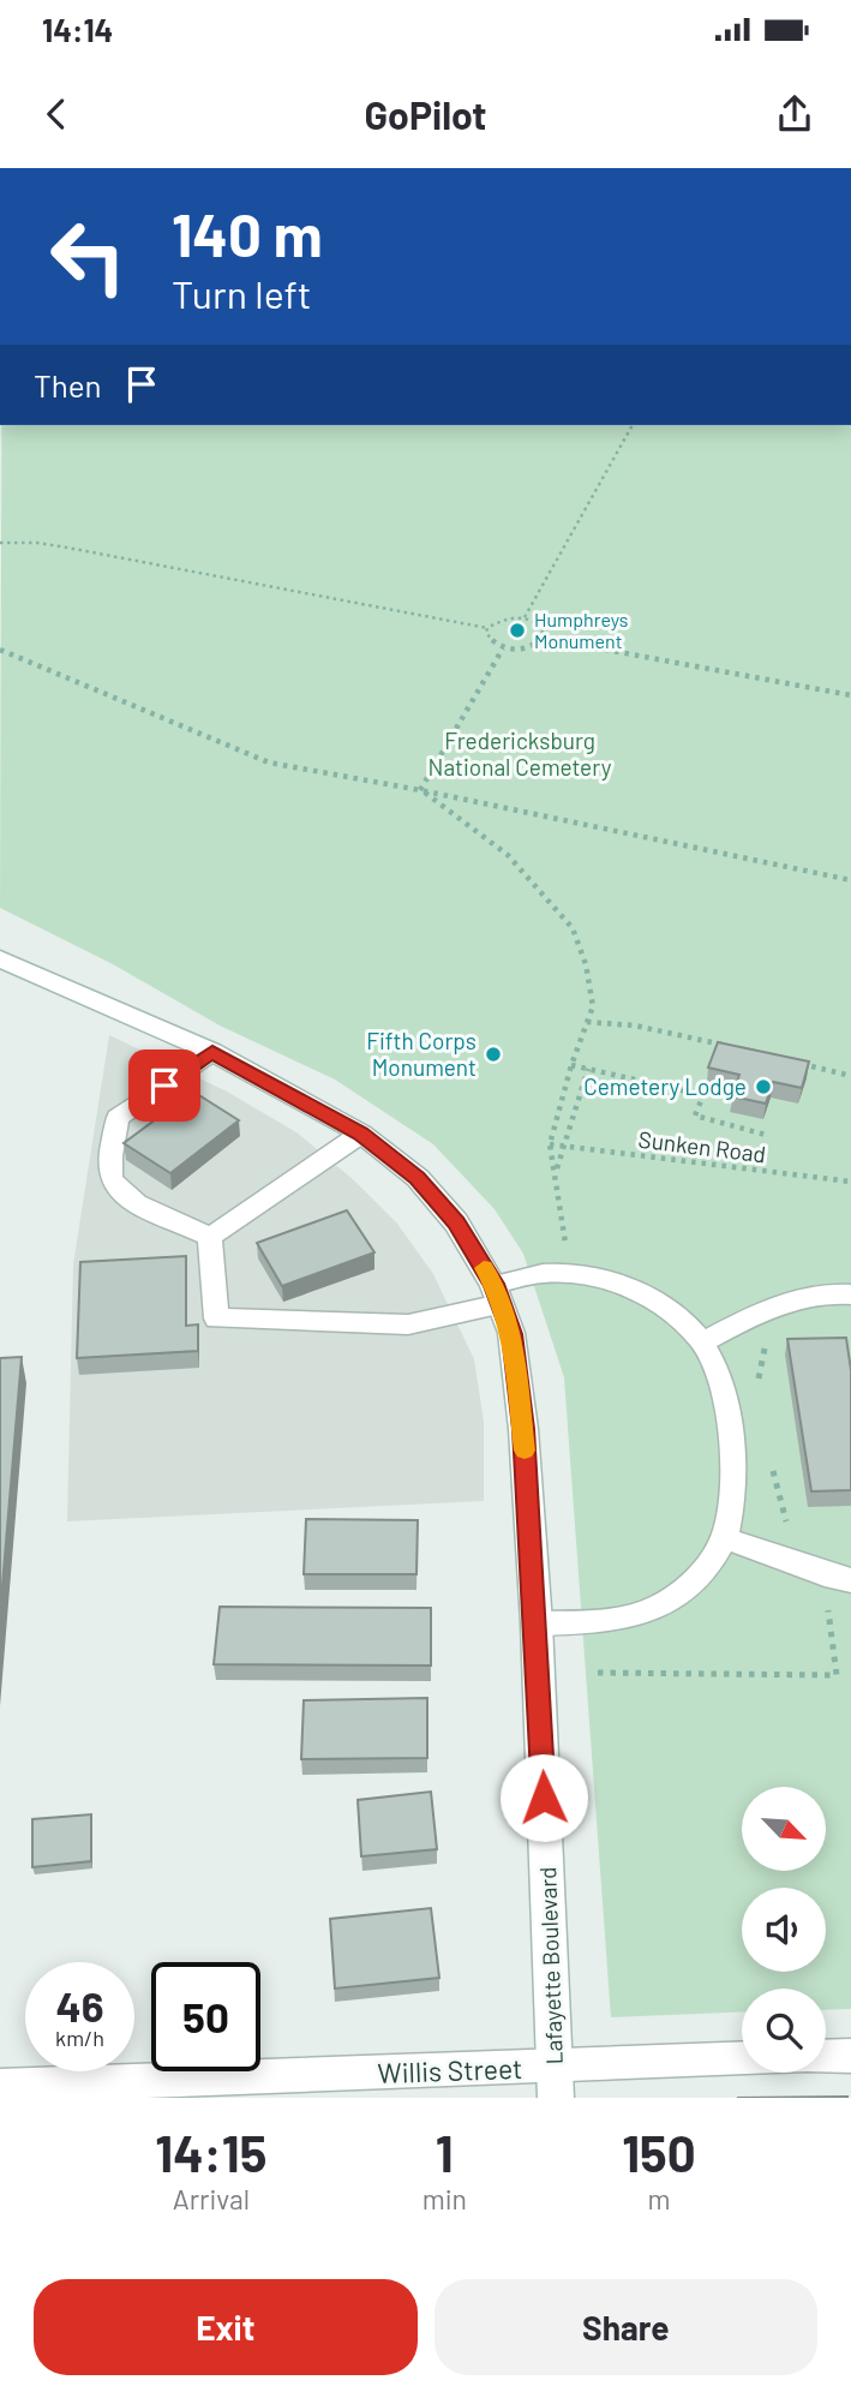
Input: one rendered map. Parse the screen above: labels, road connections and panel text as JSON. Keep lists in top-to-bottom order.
{
  "streets": {
    "main road": ["Lafayette Boulevard", "Willis Street"],
    "path": ["Sunken Road"]
  },
  "crossings": [
    ["Lafayette Boulevard", "Willis Street"]
  ],
  "parks": ["Fredericksburg National Cemetery"],
  "places": ["Humphreys Monument", "Fifth Corps Monument", "Cemetery Lodge"],
  "north": "bottom right",
  "page": {
    "status": "14:14",
    "header": "GoPilot",
    "turn": ["140 m", "Turn left"],
    "then": "Then",
    "speed": "46 km/h",
    "limit": "50",
    "eta": [
      "14:15",
      "Arrival",
      "1",
      "min",
      "150",
      "m"
    ],
    "buttons": ["Exit", "Share"]
  }
}
